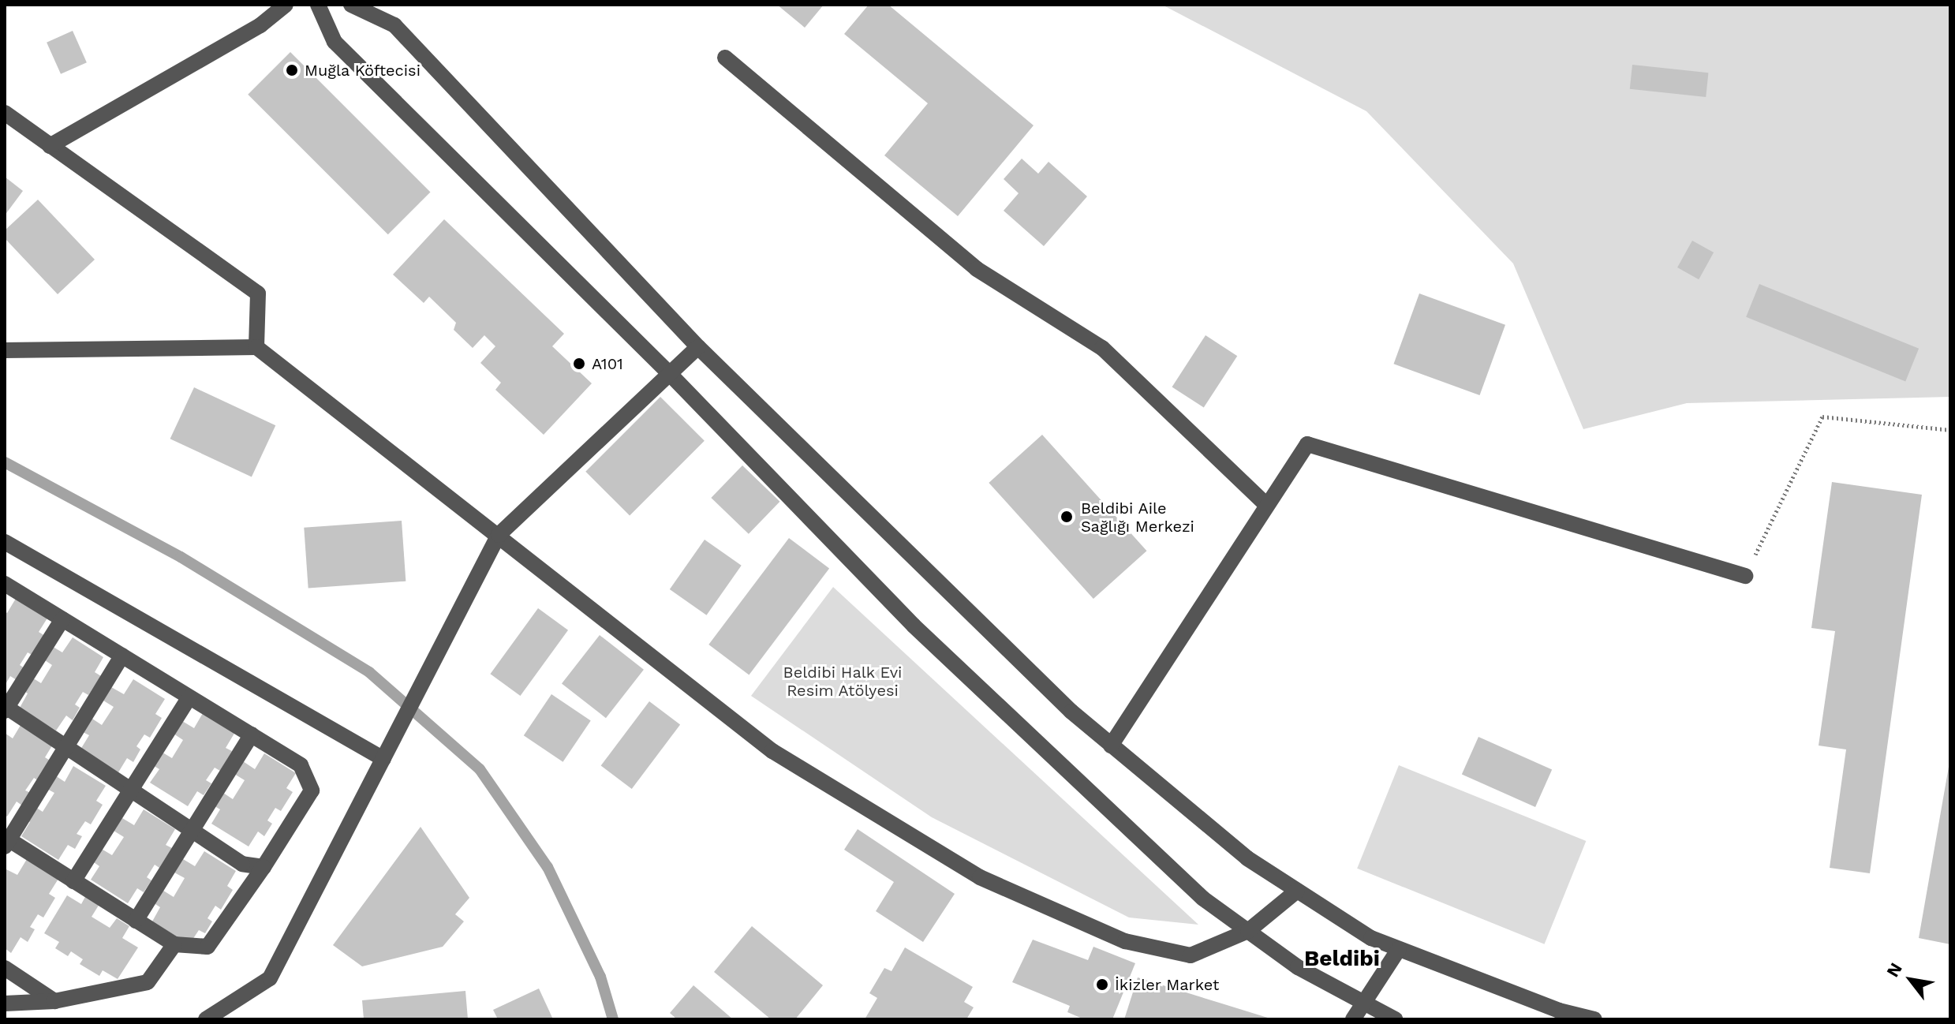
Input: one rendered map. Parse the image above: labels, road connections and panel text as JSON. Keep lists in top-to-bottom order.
{
  "districts": ["Beldibi"],
  "parks": ["Beldibi Halk Evi Resim Atölyesi"],
  "places": [
    "Muğla Köftecisi",
    "A101",
    "Beldibi Aile Sağlığı Merkezi",
    "İkizler Market"
  ],
  "north": "top left"
}
